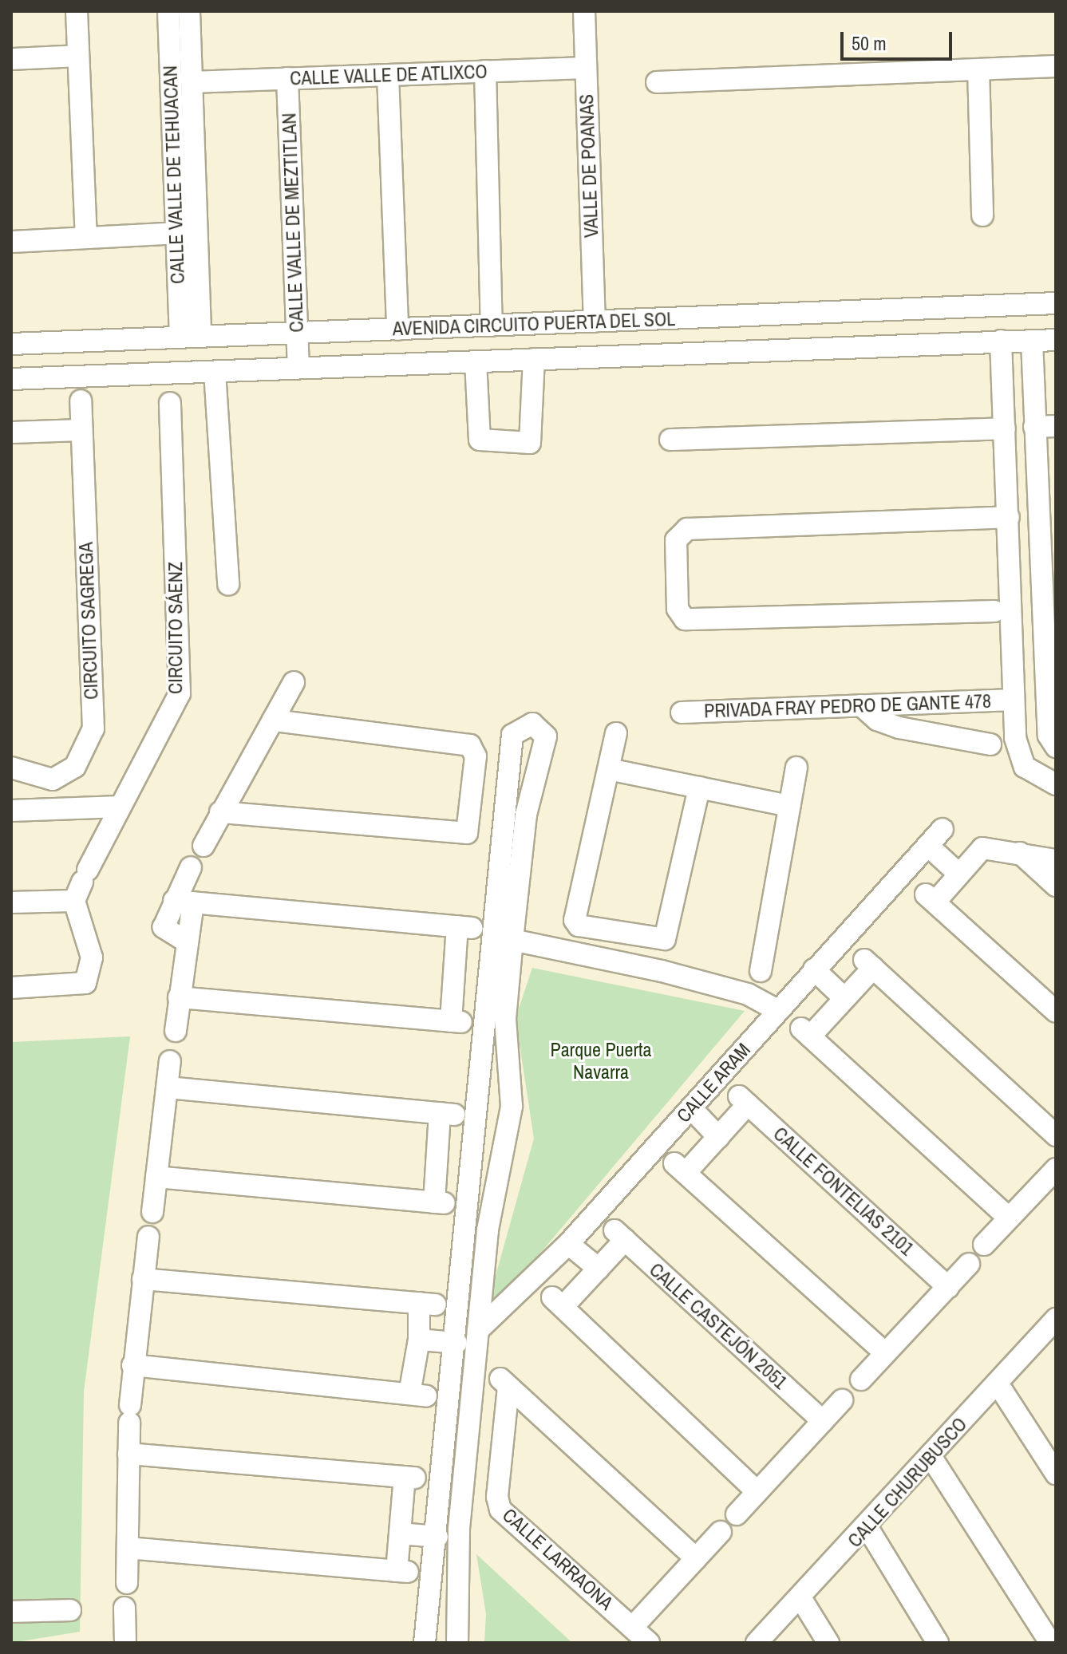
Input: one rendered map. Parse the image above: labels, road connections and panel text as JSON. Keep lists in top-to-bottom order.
{
  "streets": {
    "street": [
      "CALLE VALLE DE ATLIXCO",
      "VALLE DE POANAS",
      "CALLE VALLE DE TEHUACAN",
      "CALLE VALLE DE MEZTITLAN",
      "AVENIDA CIRCUITO PUERTA DEL SOL",
      "CIRCUITO SAGREGA",
      "CIRCUITO SÁENZ",
      "PRIVADA FRAY PEDRO DE GANTE 478",
      "CALLE ARAM",
      "CALLE FONTELIAS 2101",
      "CALLE CASTEJÓN 2051",
      "CALLE CHURUBUSCO",
      "CALLE LARRAONA"
    ]
  },
  "crossings": [
    ["CALLE VALLE DE ATLIXCO", "VALLE DE POANAS"],
    ["CALLE VALLE DE ATLIXCO", "CALLE VALLE DE TEHUACAN"],
    ["CALLE VALLE DE ATLIXCO", "CALLE VALLE DE MEZTITLAN"],
    ["VALLE DE POANAS", "AVENIDA CIRCUITO PUERTA DEL SOL"],
    ["CALLE VALLE DE TEHUACAN", "AVENIDA CIRCUITO PUERTA DEL SOL"],
    ["CALLE VALLE DE MEZTITLAN", "AVENIDA CIRCUITO PUERTA DEL SOL"]
  ],
  "parks": ["Parque Puerta Navarra"],
  "scale_bar": "50 m"
}
